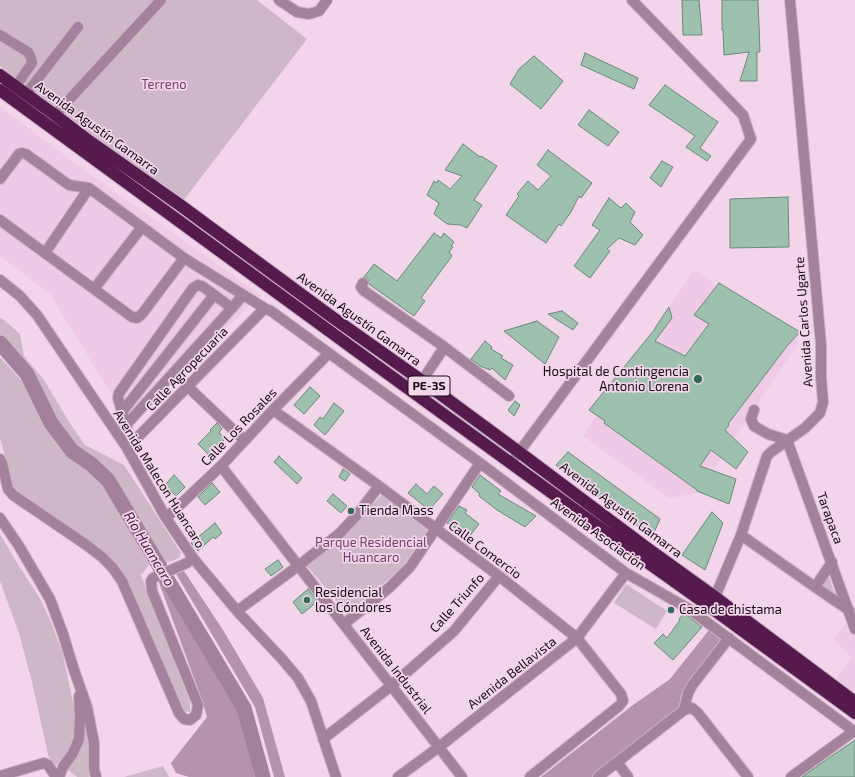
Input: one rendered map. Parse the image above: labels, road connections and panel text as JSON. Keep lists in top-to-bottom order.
{
  "streets": {
    "highway": ["Avenida Agustín Gamarra", "PE-3S"],
    "street": [
      "Avenida Carlos Ugarte",
      "Calle Agropecuaria",
      "Calle Los Rosales",
      "Avenida Malecon Huancaro",
      "Tarapaca",
      "Avenida Asociación",
      "Calle Comercio",
      "Calle Triunfo",
      "Avenida Industrial",
      "Avenida Bellavista"
    ]
  },
  "crossings": [
    ["Avenida Agustín Gamarra", "Avenida Carlos Ugarte"],
    ["Avenida Carlos Ugarte", "Tarapaca"],
    ["Calle Agropecuaria", "Avenida Malecon Huancaro"],
    ["Calle Agropecuaria", "Avenida Asociación"],
    ["Calle Los Rosales", "Avenida Malecon Huancaro"],
    ["Calle Los Rosales", "Avenida Asociación"],
    ["Calle Los Rosales", "Calle Comercio"],
    ["Calle Los Rosales", "Avenida Industrial"],
    ["Avenida Malecon Huancaro", "Calle Triunfo"],
    ["Avenida Asociación", "Avenida Bellavista"],
    ["Calle Comercio", "Calle Triunfo"],
    ["Calle Comercio", "Avenida Bellavista"],
    ["Calle Triunfo", "Avenida Industrial"],
    ["Avenida Industrial", "Avenida Bellavista"]
  ],
  "water": ["Río Huancaro"],
  "parks": ["Terreno", "Parque Residencial Huancaro"],
  "places": [
    "Hospital de Contingencia Antonio Lorena",
    "Tienda Mass",
    "Residencial los Cóndores",
    "Casa de chistama"
  ]
}
